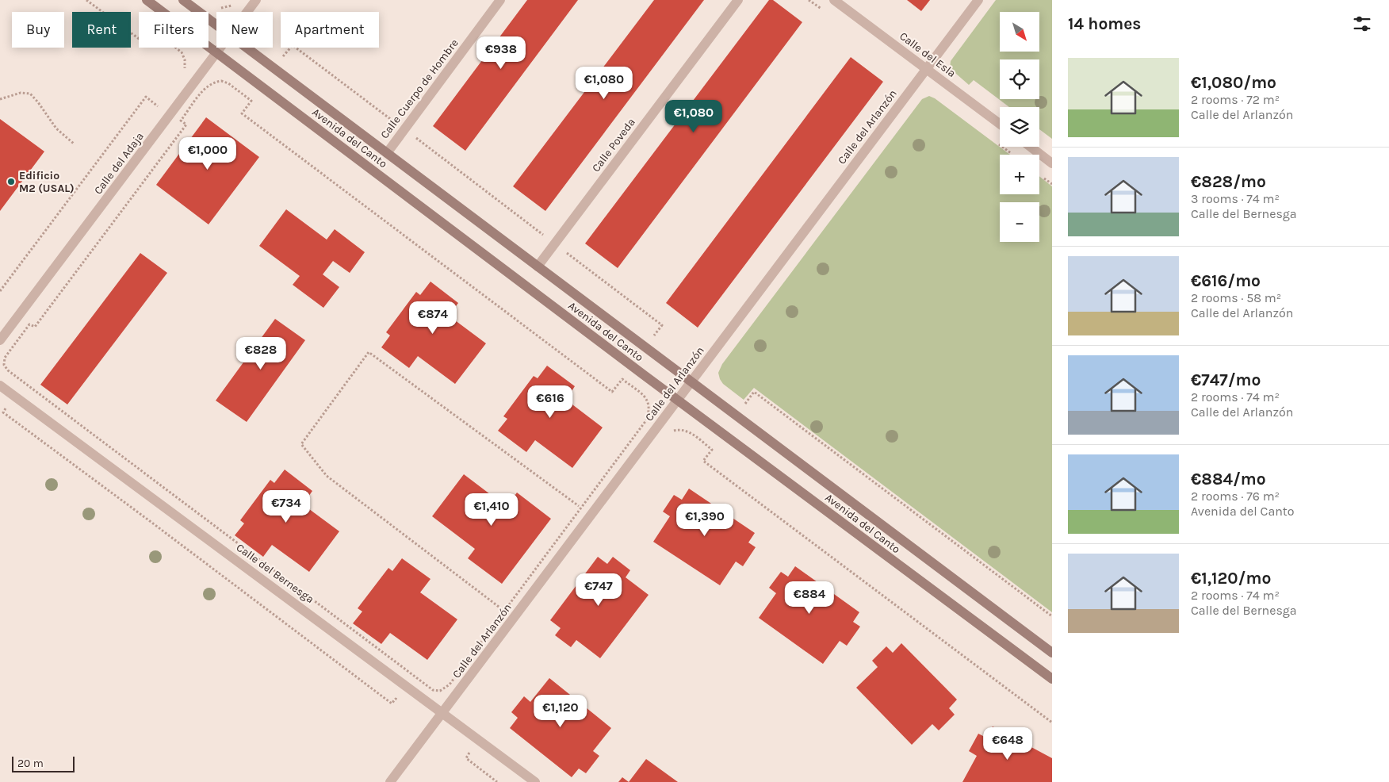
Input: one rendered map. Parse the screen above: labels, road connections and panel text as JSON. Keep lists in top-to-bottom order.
{
  "streets": {
    "main road": ["Avenida del Canto"],
    "street": [
      "Calle del Esla",
      "Calle Cuerpo de Hombre",
      "Calle del Arlanzón",
      "Calle Poveda",
      "Calle del Adaja",
      "Calle del Bernesga"
    ]
  },
  "crossings": [
    ["Calle del Esla", "Calle del Arlanzón"],
    ["Calle Cuerpo de Hombre", "Avenida del Canto"],
    ["Calle del Arlanzón", "Avenida del Canto"],
    ["Calle del Arlanzón", "Calle del Bernesga"],
    ["Avenida del Canto", "Calle Poveda"],
    ["Avenida del Canto", "Calle del Adaja"]
  ],
  "places": ["Edificio M2 (USAL)"],
  "scale_bar": "20 m",
  "north": "bottom right",
  "page": {
    "heading": "14 homes",
    "map_buttons": ["+", "−"],
    "chip": [
      "Buy",
      "Rent",
      "Filters",
      "New",
      "Apartment"
    ],
    "price": [
      "€938",
      "€1,080",
      "€1,080",
      "€1,000",
      "€874",
      "€828",
      "€616",
      "€734",
      "€1,410",
      "€1,390",
      "€747",
      "€884",
      "€1,120",
      "€648"
    ],
    "list": [
      {
        "name": "€1,080/mo",
        "note": "2 rooms · 72 m² · Calle del Arlanzón"
      },
      {
        "name": "€828/mo",
        "note": "3 rooms · 74 m² · Calle del Bernesga"
      },
      {
        "name": "€616/mo",
        "note": "2 rooms · 58 m² · Calle del Arlanzón"
      },
      {
        "name": "€747/mo",
        "note": "2 rooms · 74 m² · Calle del Arlanzón"
      },
      {
        "name": "€884/mo",
        "note": "2 rooms · 76 m² · Avenida del Canto"
      },
      {
        "name": "€1,120/mo",
        "note": "2 rooms · 74 m² · Calle del Bernesga"
      }
    ],
    "scale": "20 m"
  }
}
